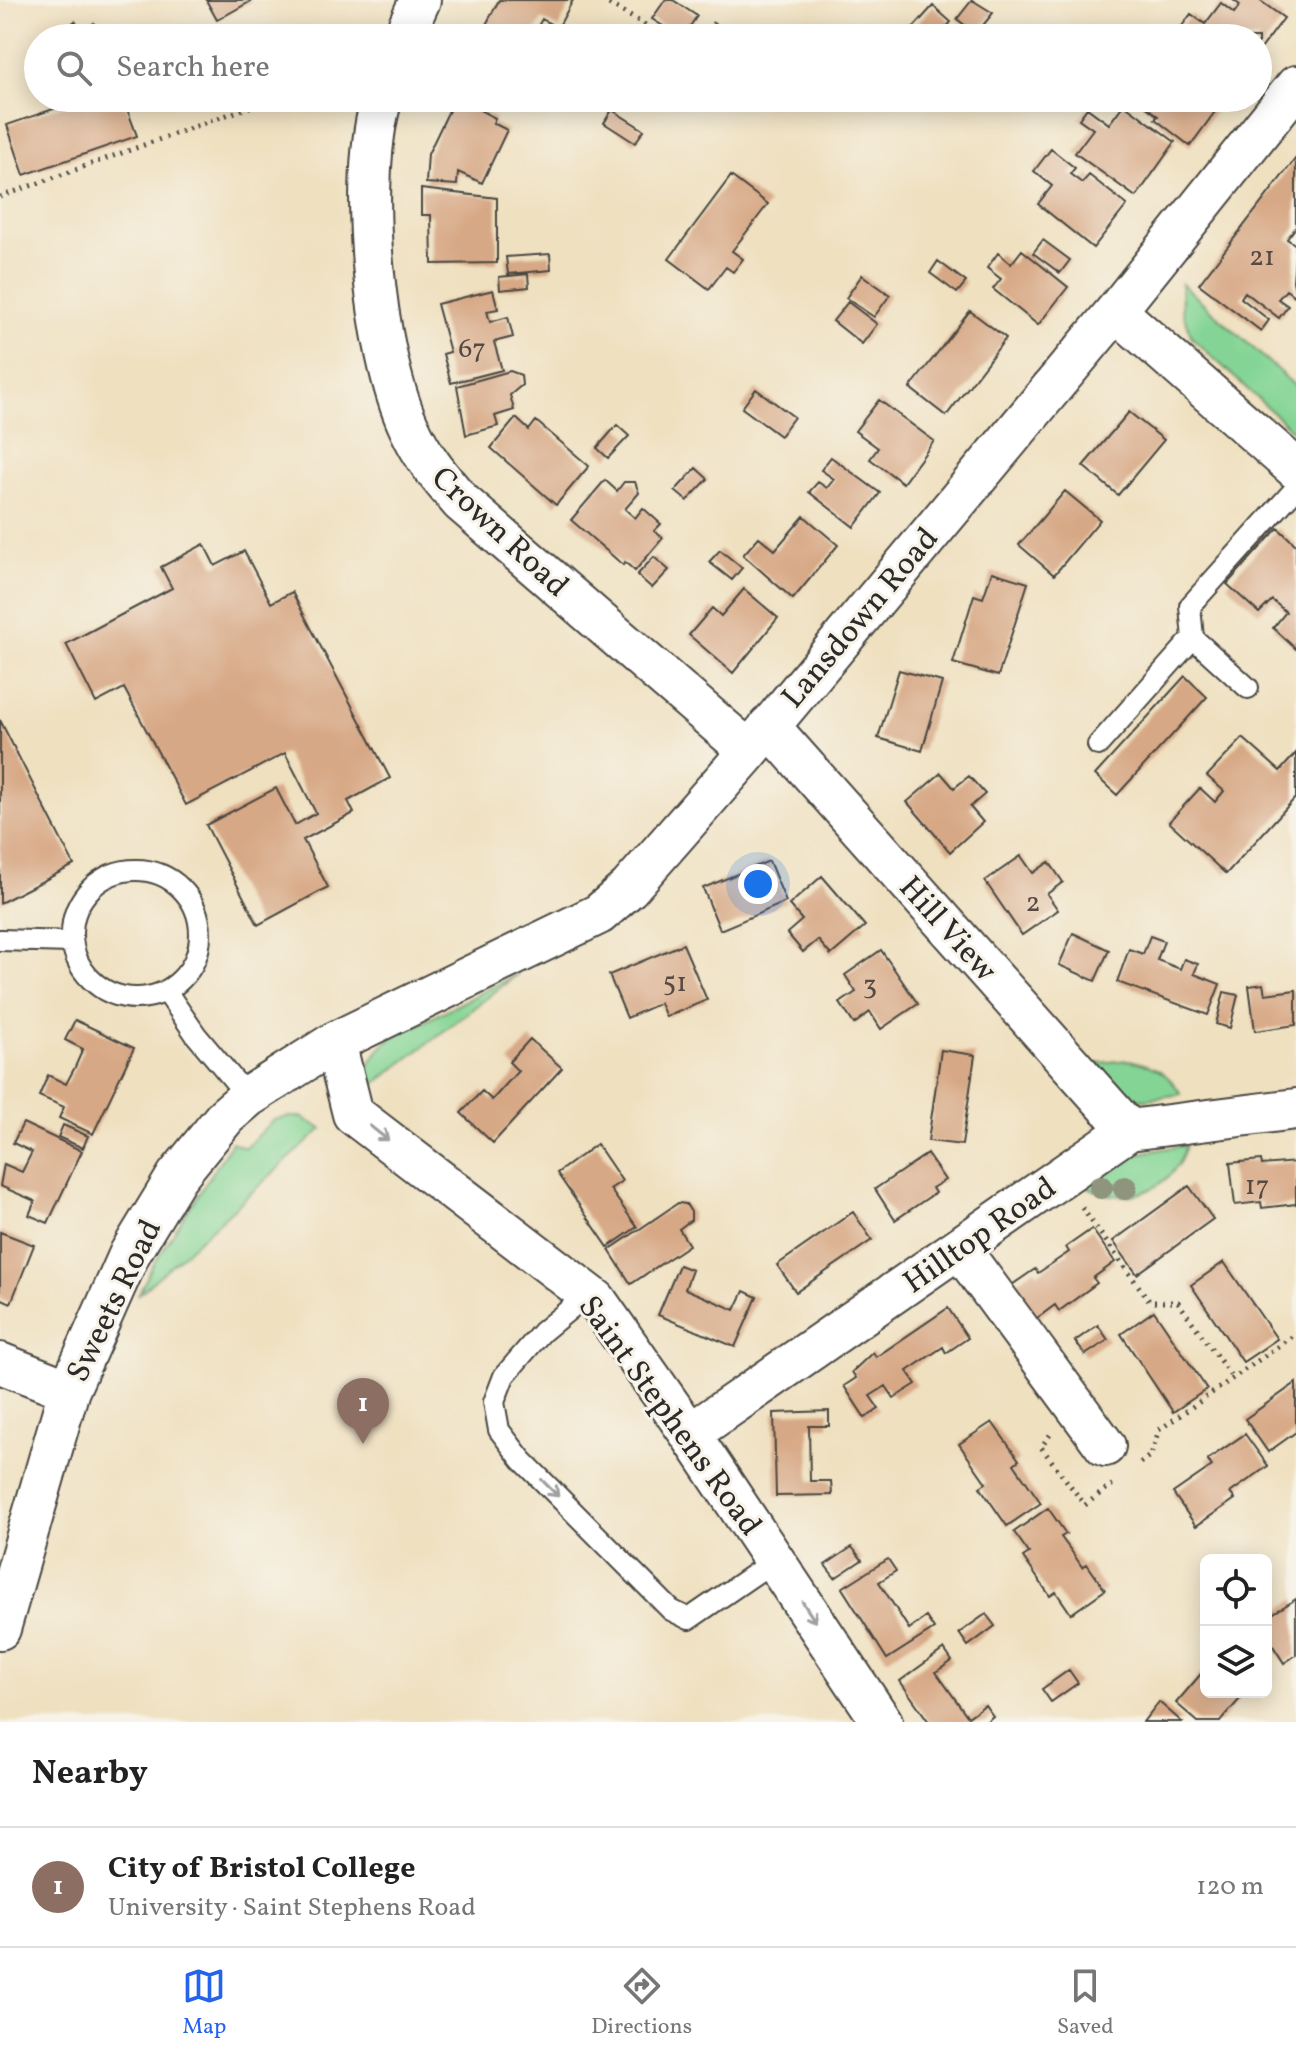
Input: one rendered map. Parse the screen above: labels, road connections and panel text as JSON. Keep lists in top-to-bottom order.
{
  "streets": {
    "street": [
      "Crown Road",
      "Lansdown Road",
      "Hill View",
      "Hilltop Road",
      "Sweets Road",
      "Saint Stephens Road"
    ]
  },
  "crossings": [
    ["Crown Road", "Lansdown Road"],
    ["Crown Road", "Hill View"],
    ["Lansdown Road", "Hill View"],
    ["Lansdown Road", "Sweets Road"],
    ["Lansdown Road", "Saint Stephens Road"],
    ["Hill View", "Hilltop Road"],
    ["Hilltop Road", "Saint Stephens Road"],
    ["Sweets Road", "Saint Stephens Road"]
  ],
  "one_way": ["Saint Stephens Road"],
  "house_numbers": [
    "21",
    "67",
    "2",
    "51",
    "3",
    "17"
  ],
  "page": {
    "search": "Search here",
    "pins": "1",
    "heading": "Nearby",
    "list": [
      {
        "mark": "1",
        "name": "City of Bristol College",
        "note": "University · Saint Stephens Road",
        "value": "120 m"
      }
    ],
    "nav": ["Map", "Directions", "Saved"]
  }
}
